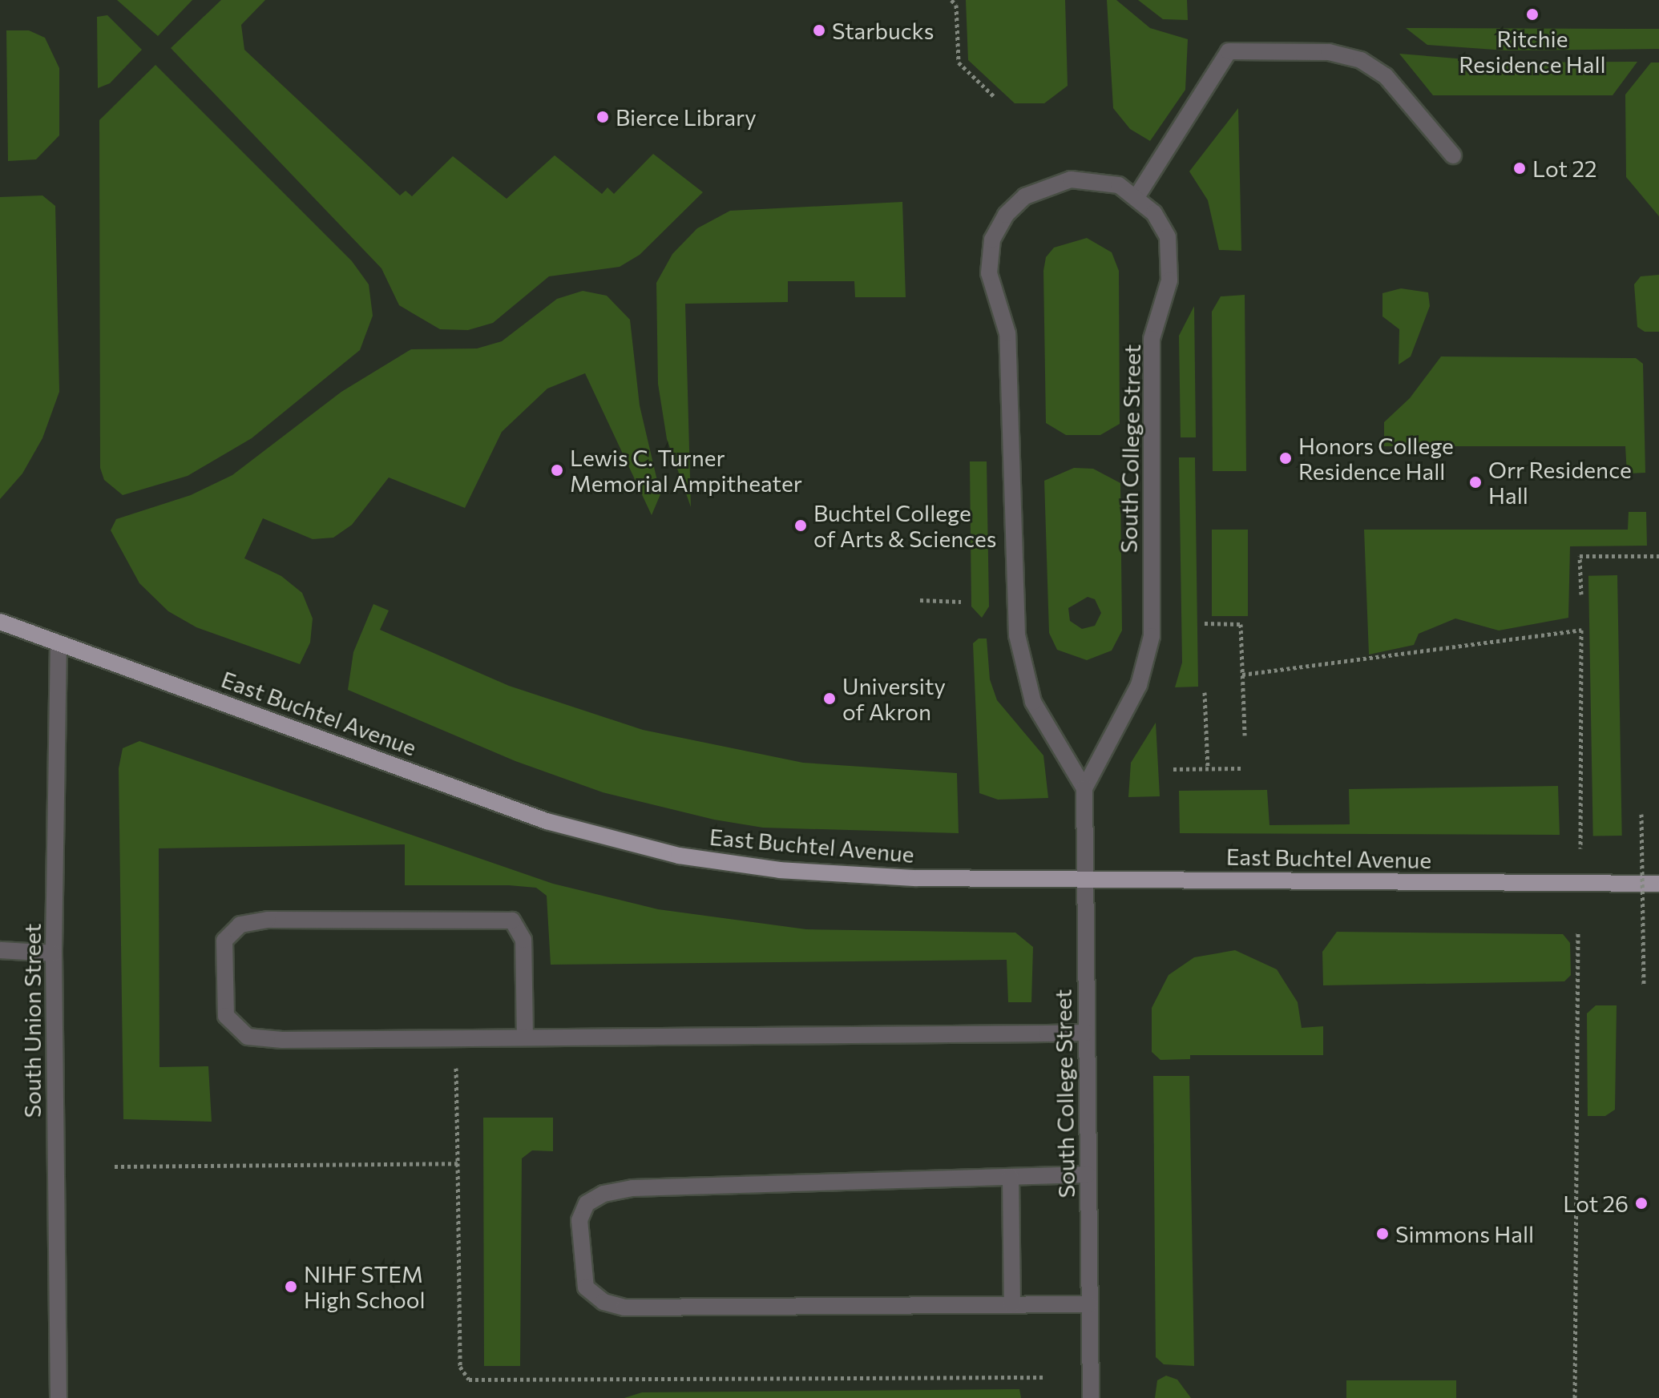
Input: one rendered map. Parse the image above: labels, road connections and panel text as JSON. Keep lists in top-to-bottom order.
{
  "streets": {
    "main road": ["East Buchtel Avenue"],
    "street": ["South College Street", "South Union Street"]
  },
  "crossings": [
    ["South College Street", "East Buchtel Avenue"],
    ["East Buchtel Avenue", "South Union Street"]
  ],
  "places": [
    "Ritchie Residence Hall",
    "Starbucks",
    "Bierce Library",
    "Lot 22",
    "Honors College Residence Hall",
    "Lewis C. Turner Memorial Ampitheater",
    "Orr Residence Hall",
    "Buchtel College of Arts & Sciences",
    "University of Akron",
    "Lot 26",
    "Simmons Hall",
    "NIHF STEM High School"
  ]
}
